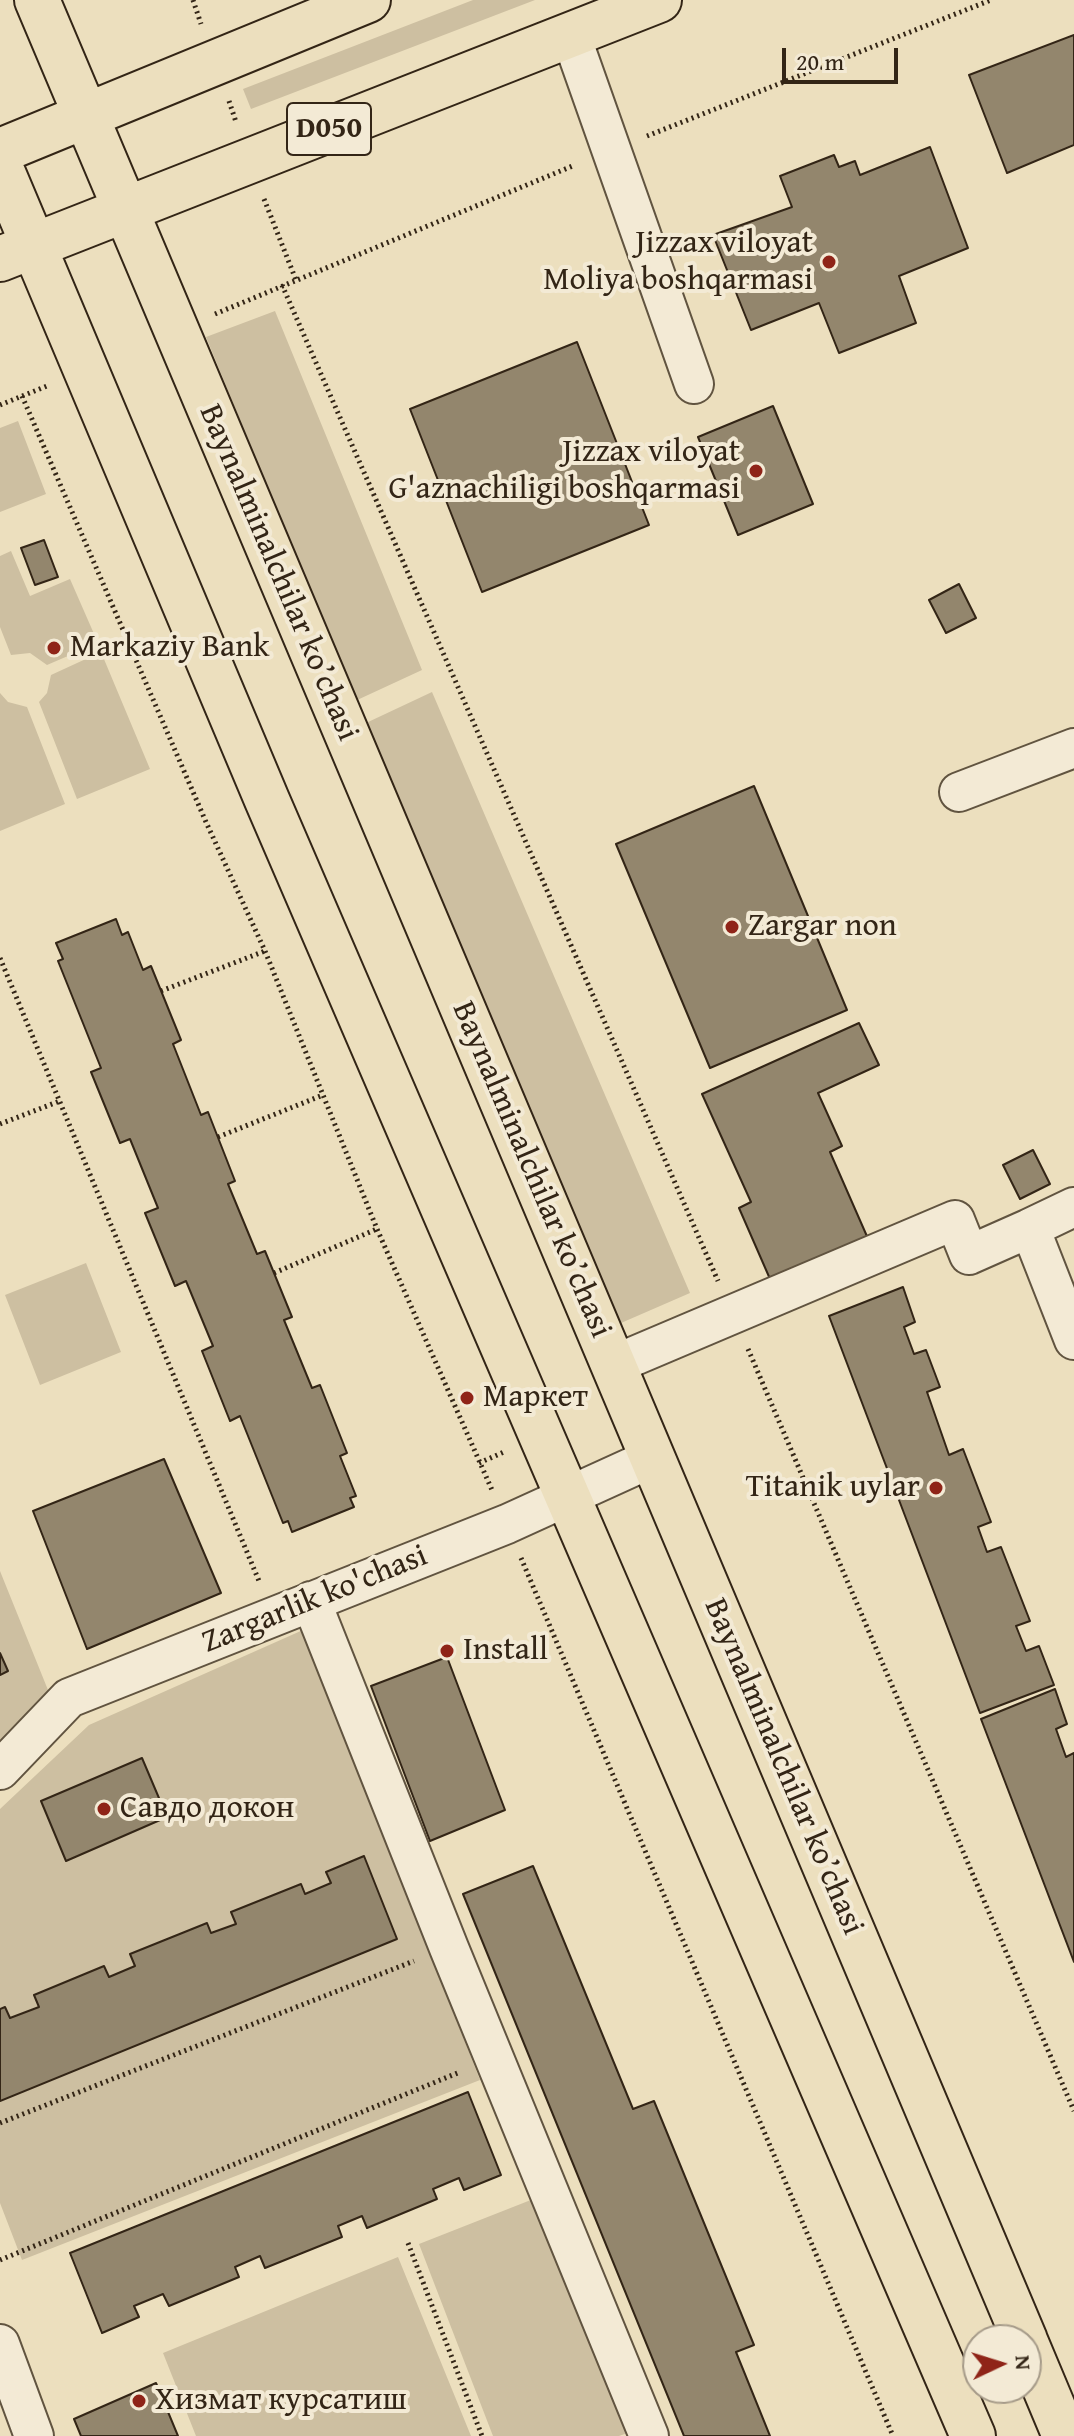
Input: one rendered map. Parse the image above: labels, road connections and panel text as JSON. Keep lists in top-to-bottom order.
{
  "streets": {
    "main road": ["D050", "Baynalminalchilar ko’chasi"],
    "street": ["Zargarlik ko'chasi"]
  },
  "crossings": [
    ["D050", "Baynalminalchilar ko’chasi"],
    ["Baynalminalchilar ko’chasi", "Zargarlik ko'chasi"]
  ],
  "places": [
    "Jizzax viloyat Moliya boshqarmasi",
    "Jizzax viloyat G'aznachiligi boshqarmasi",
    "Markaziy Bank",
    "Zargar non",
    "Маркет",
    "Titanik uylar",
    "Install",
    "Cавдо докон",
    "Хизмат курсатиш"
  ],
  "scale_bar": "20 m",
  "north": "right"
}
